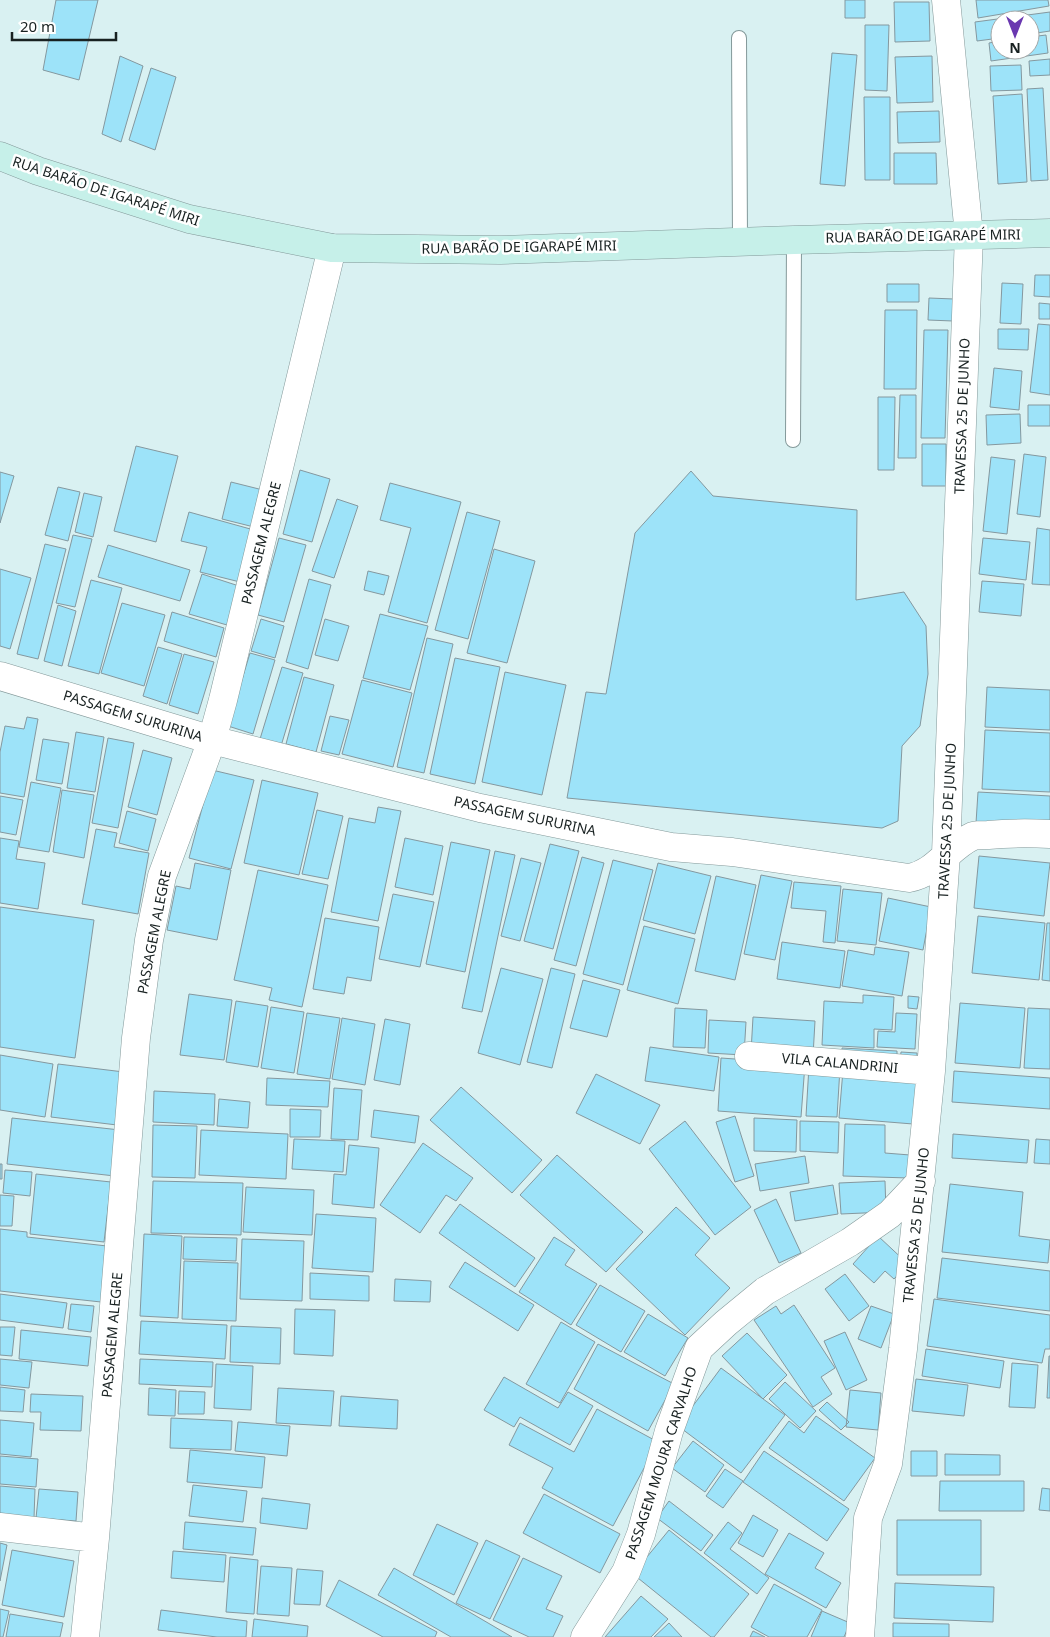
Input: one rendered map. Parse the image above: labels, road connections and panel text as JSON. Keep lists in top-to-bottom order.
{
  "streets": {
    "main road": ["RUA BARÃO DE IGARAPÉ MIRI"],
    "street": [
      "TRAVESSA 25 DE JUNHO",
      "PASSAGEM ALEGRE",
      "PASSAGEM SURURINA",
      "VILA CALANDRINI",
      "PASSAGEM MOURA CARVALHO"
    ]
  },
  "crossings": [
    ["RUA BARÃO DE IGARAPÉ MIRI", "TRAVESSA 25 DE JUNHO"],
    ["RUA BARÃO DE IGARAPÉ MIRI", "PASSAGEM ALEGRE"],
    ["TRAVESSA 25 DE JUNHO", "PASSAGEM SURURINA"],
    ["TRAVESSA 25 DE JUNHO", "VILA CALANDRINI"],
    ["TRAVESSA 25 DE JUNHO", "PASSAGEM MOURA CARVALHO"],
    ["PASSAGEM ALEGRE", "PASSAGEM SURURINA"]
  ],
  "scale_bar": "20 m",
  "north": "bottom"
}
